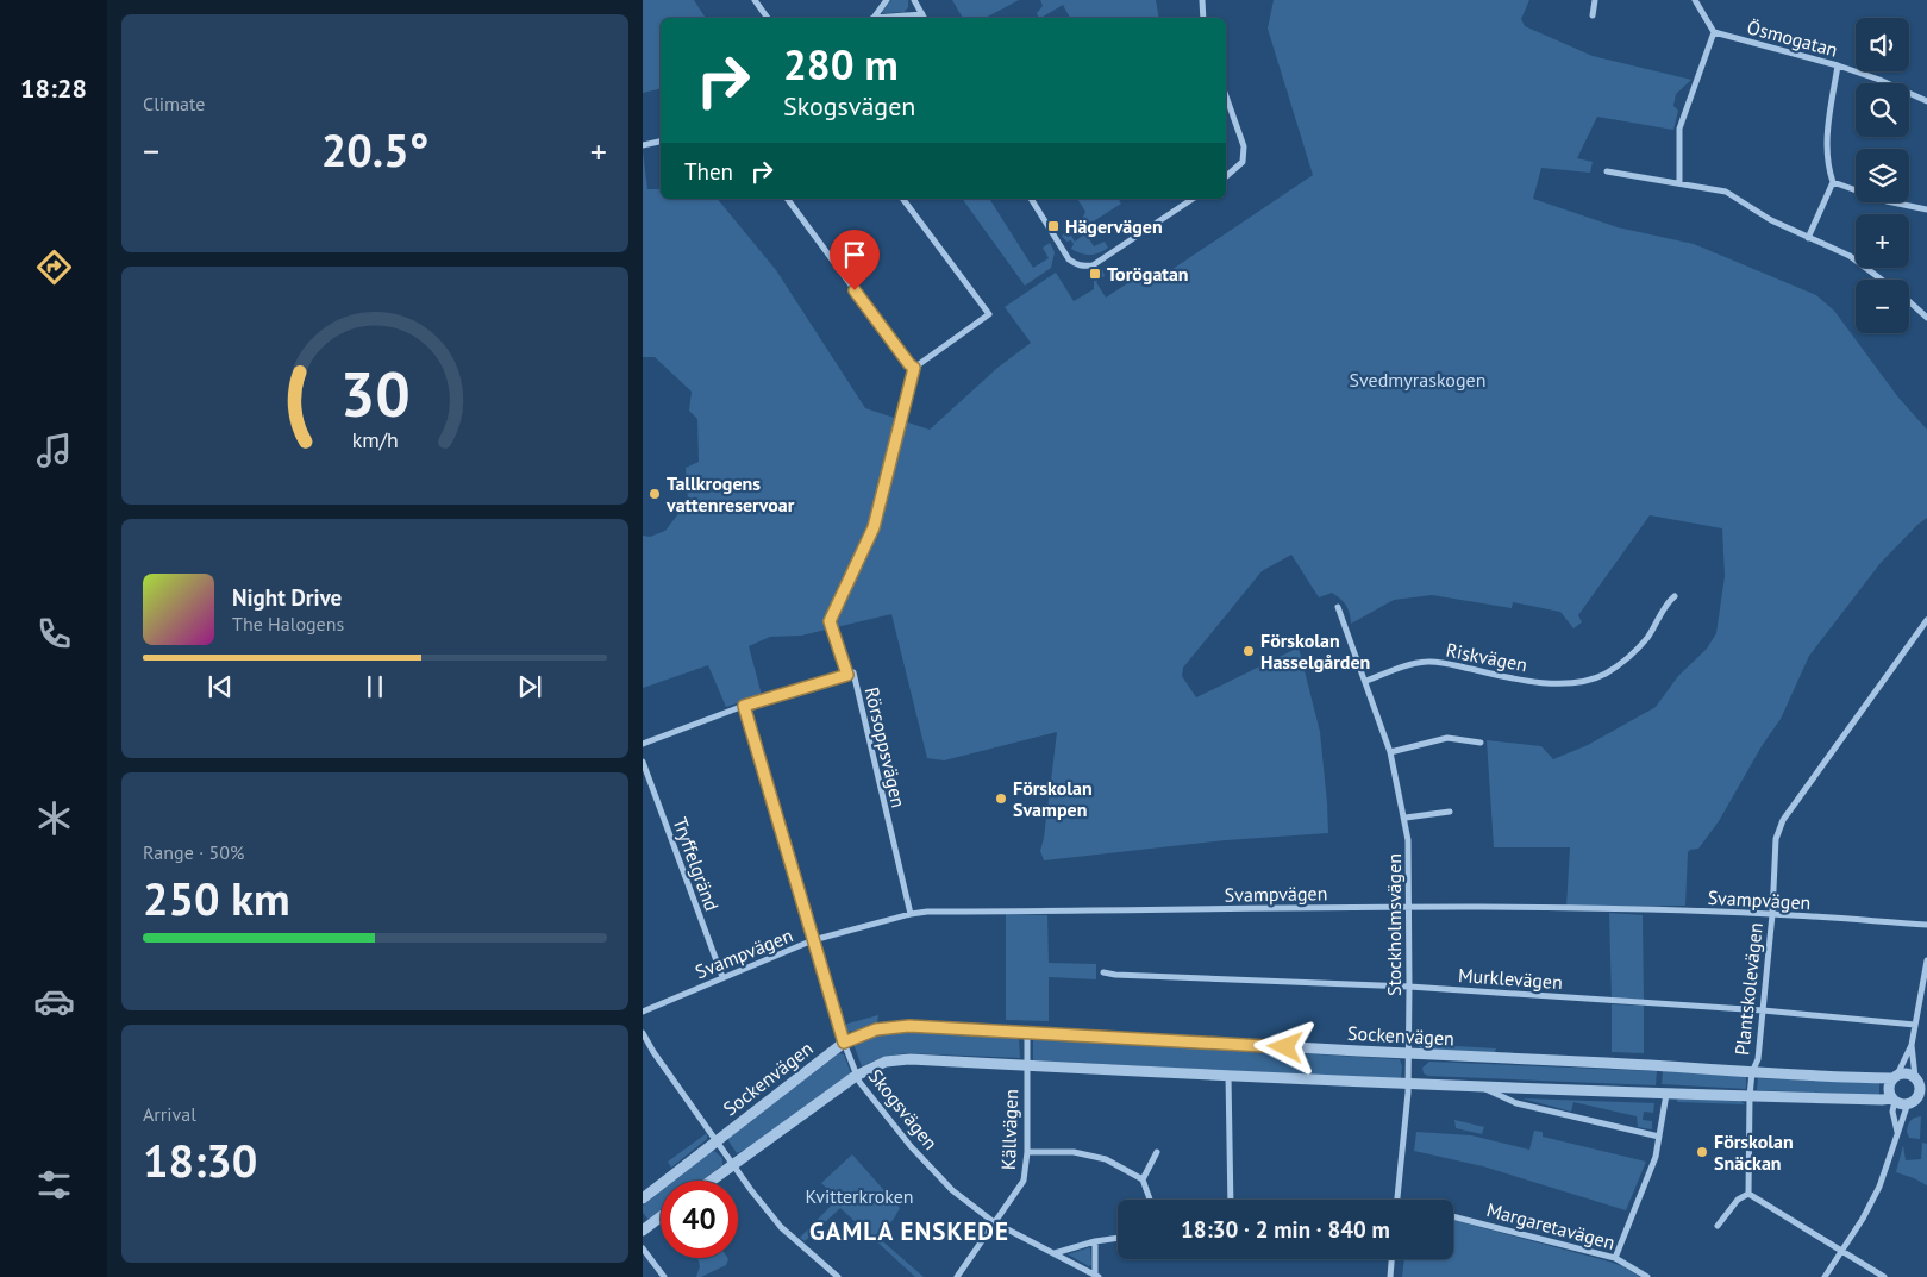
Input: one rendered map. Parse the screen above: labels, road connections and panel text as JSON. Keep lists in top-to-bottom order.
{
  "streets": {
    "street": [
      "Ösmogatan",
      "Riskvägen",
      "Rörsoppsvägen",
      "Tryffelgränd",
      "Svampvägen",
      "Stockholmsvägen",
      "Murklevägen",
      "Plantskolevägen",
      "Sockenvägen",
      "Skogsvägen",
      "Källvägen",
      "Margaretavägen"
    ]
  },
  "crossings": [
    ["Riskvägen", "Stockholmsvägen"],
    ["Rörsoppsvägen", "Svampvägen"],
    ["Tryffelgränd", "Svampvägen"],
    ["Svampvägen", "Stockholmsvägen"],
    ["Svampvägen", "Plantskolevägen"],
    ["Svampvägen", "Skogsvägen"],
    ["Stockholmsvägen", "Murklevägen"],
    ["Stockholmsvägen", "Sockenvägen"],
    ["Murklevägen", "Plantskolevägen"],
    ["Plantskolevägen", "Sockenvägen"],
    ["Sockenvägen", "Skogsvägen"],
    ["Sockenvägen", "Källvägen"],
    ["Skogsvägen", "Källvägen"]
  ],
  "districts": ["GAMLA ENSKEDE"],
  "parks": ["Svedmyraskogen", "Kvitterkroken"],
  "places": {
    "transit": ["Hägervägen", "Torögatan"],
    "other": [
      "Tallkrogens vattenreservoar",
      "Förskolan Hasselgården",
      "Förskolan Svampen",
      "Förskolan Snäckan"
    ]
  },
  "page": {
    "tabs": "18:28",
    "tile": [
      "Climate",
      ["Range · 50%", "250 km"],
      ["Arrival", "18:30"]
    ],
    "map_buttons": ["+", "−"],
    "turn": ["280 m", "Skogsvägen"],
    "heat": ["−", "20.5°", "+"],
    "then": "Then",
    "song": ["Night Drive", "The Halogens"],
    "limit": "40",
    "trip": "18:30 · 2 min · 840 m",
    "gauge": ["30", "km/h"]
  }
}
